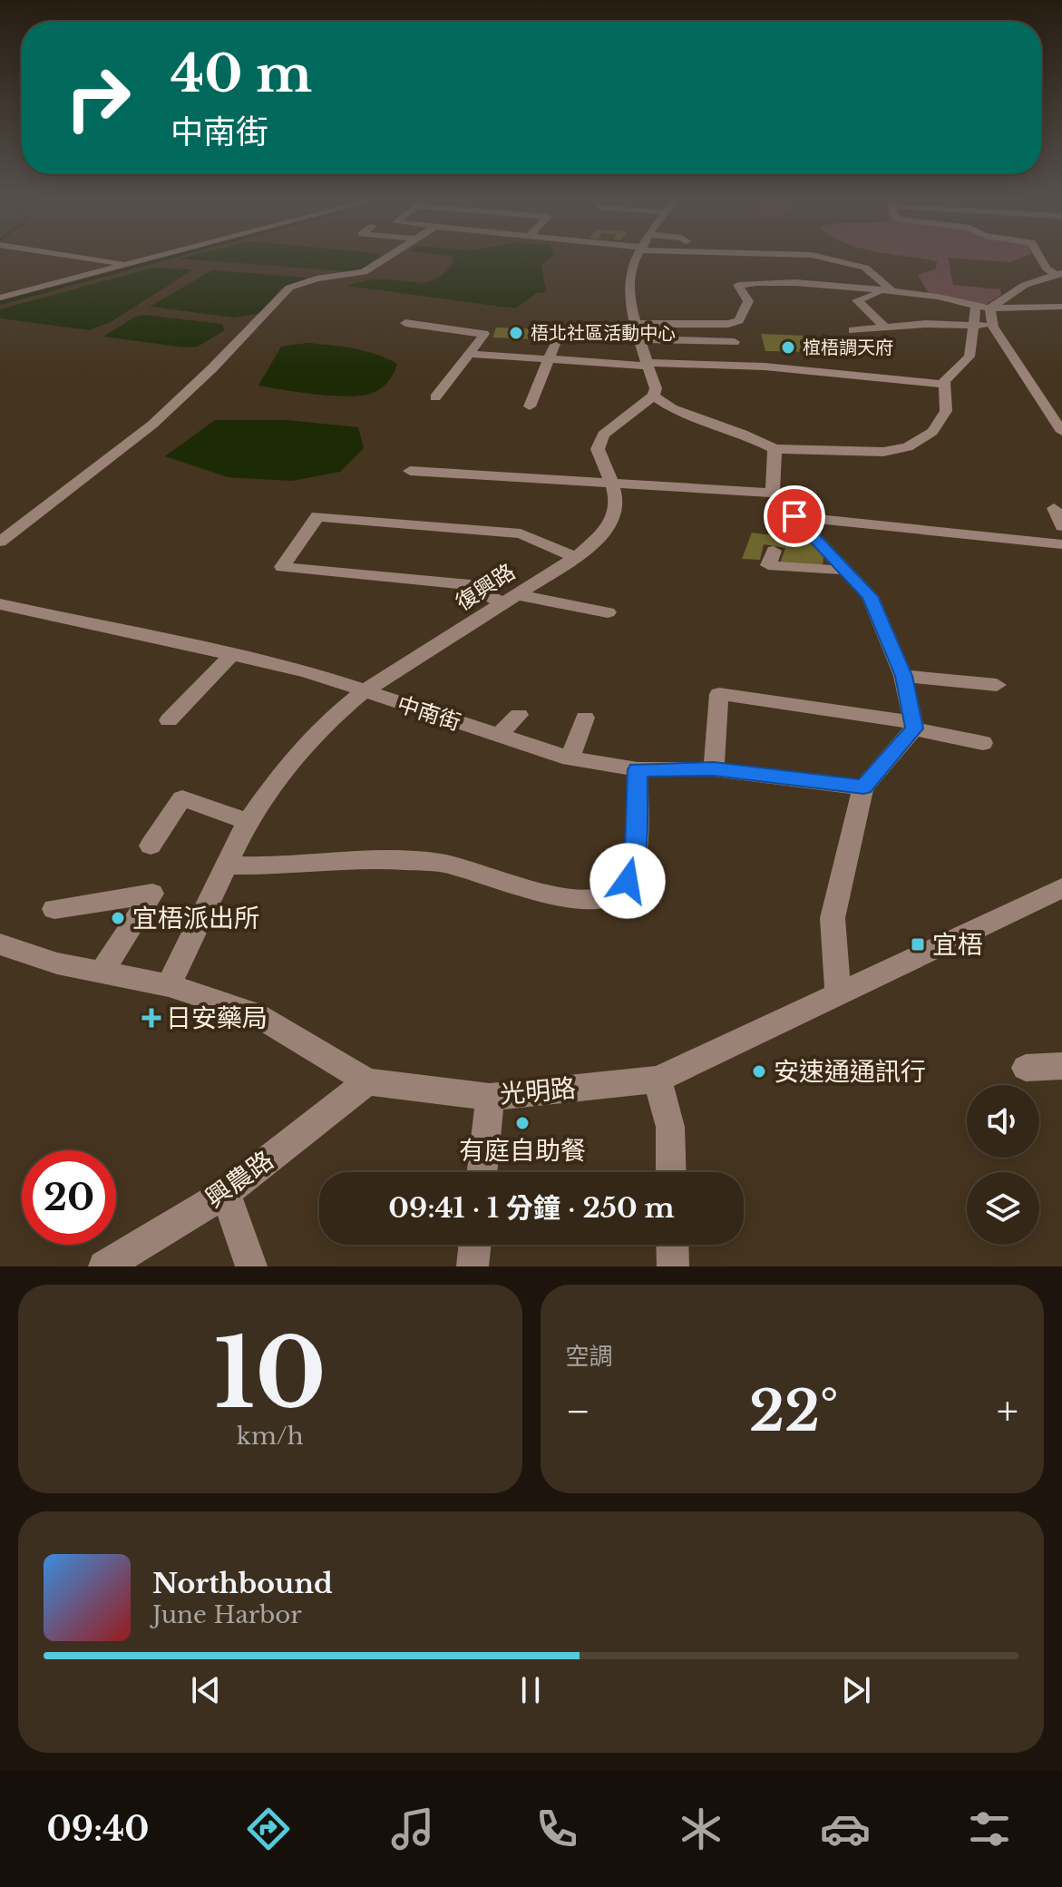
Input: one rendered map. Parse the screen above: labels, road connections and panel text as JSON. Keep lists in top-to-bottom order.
{
  "streets": {
    "street": [
      "復興路",
      "中南街",
      "光明路",
      "興農路"
    ]
  },
  "crossings": [
    ["復興路", "中南街"],
    ["復興路", "光明路"],
    ["光明路", "興農路"]
  ],
  "places": {
    "other": [
      "梧北社區活動中心",
      "椬梧調天府",
      "宜梧派出所",
      "安速通通訊行",
      "有庭自助餐"
    ],
    "transit": ["宜梧"],
    "health": ["日安藥局"]
  },
  "page": {
    "turn": ["40 m", "中南街"],
    "limit": "20",
    "trip": "09:41 · 1 分鐘 · 250 m",
    "tile": [
      ["10", "km/h"],
      "空調"
    ],
    "heat": ["−", "22°", "+"],
    "song": ["Northbound", "June Harbor"],
    "tabs": "09:40"
  }
}
